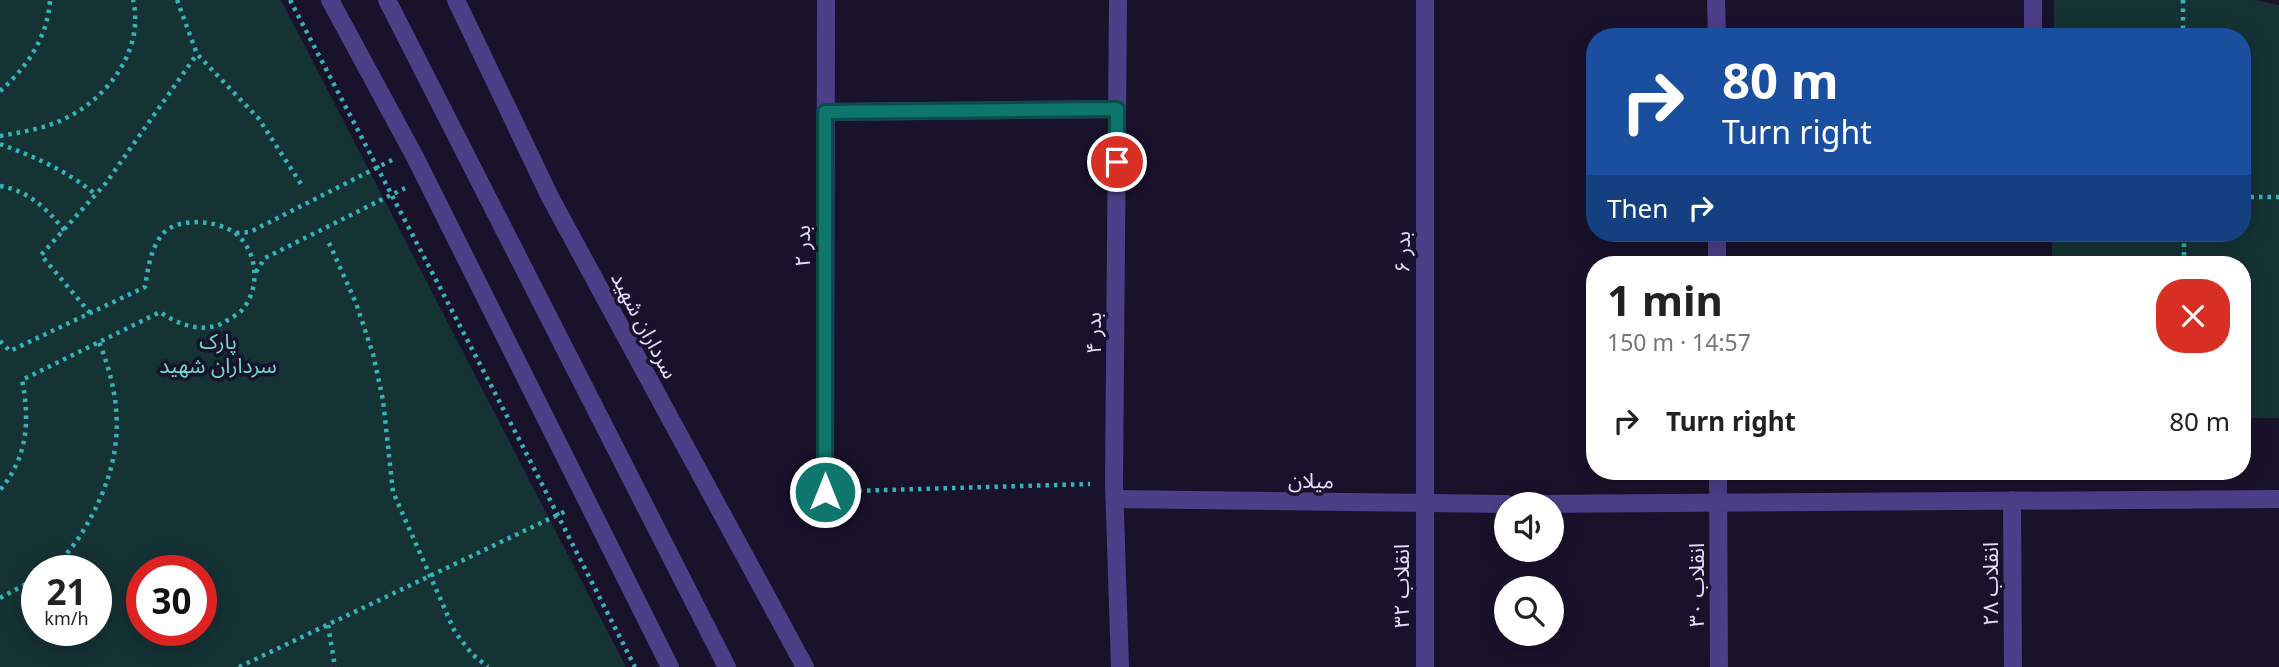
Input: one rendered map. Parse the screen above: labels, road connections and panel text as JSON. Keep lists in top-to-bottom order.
{
  "streets": {
    "street": [
      "بدر ۲",
      "بدر ۶",
      "سرداران شهید",
      "بدر ۴",
      "میلان",
      "انقلاب ۲۸",
      "انقلاب ۳۰",
      "انقلاب ۳۲"
    ]
  },
  "crossings": [
    ["بدر ۶", "میلان"],
    ["بدر ۶", "انقلاب ۳۲"],
    ["بدر ۴", "میلان"],
    ["میلان", "انقلاب ۳۲"]
  ],
  "parks": ["پارک سرداران شهید"],
  "page": {
    "turn": ["80 m", "Turn right"],
    "then": "Then",
    "heading": ["1 min", "150 m · 14:57"],
    "list": [
      {
        "name": "Turn right",
        "value": "80 m"
      }
    ],
    "speed": "21 km/h",
    "limit": "30"
  }
}
